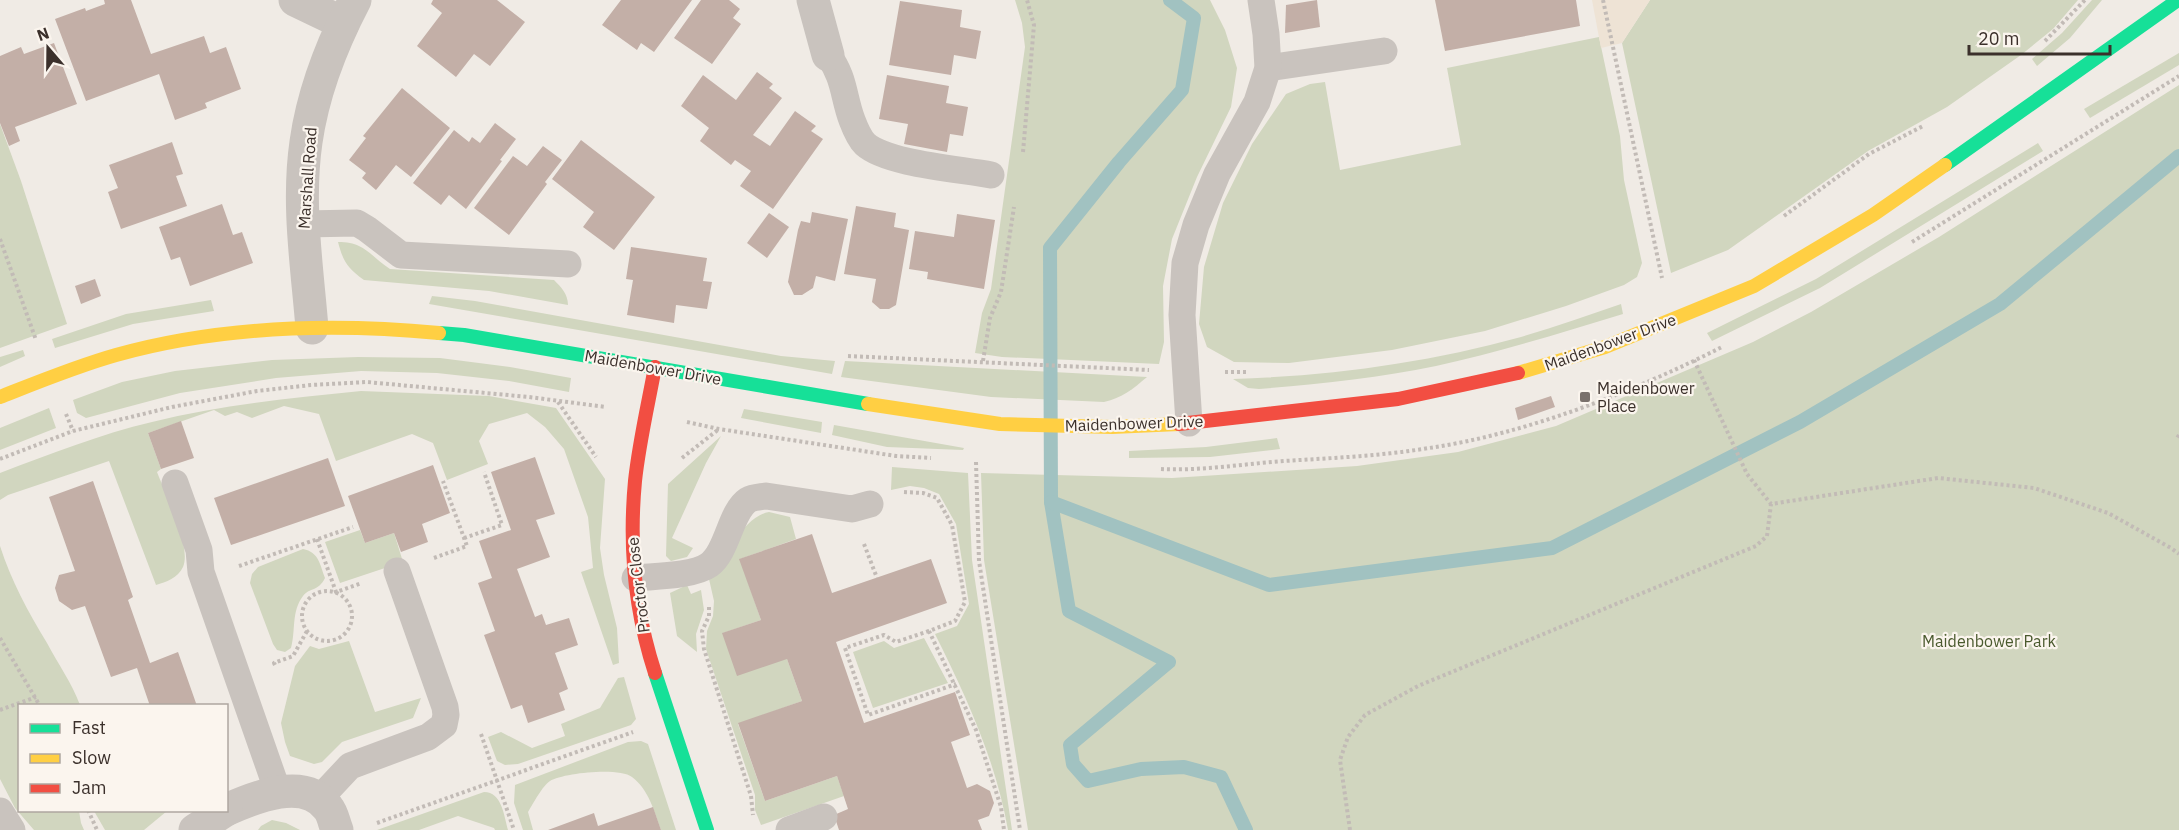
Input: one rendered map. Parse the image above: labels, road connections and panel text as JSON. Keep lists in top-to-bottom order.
{
  "streets": {
    "street": ["Marshall Road", "Maidenbower Drive", "Proctor Close"]
  },
  "crossings": [
    ["Marshall Road", "Maidenbower Drive"],
    ["Maidenbower Drive", "Proctor Close"]
  ],
  "parks": ["Maidenbower Park"],
  "places": {
    "transit": ["Maidenbower Place"]
  },
  "legend": ["Fast", "Slow", "Jam"],
  "scale_bar": "20 m",
  "north": "top"
}
